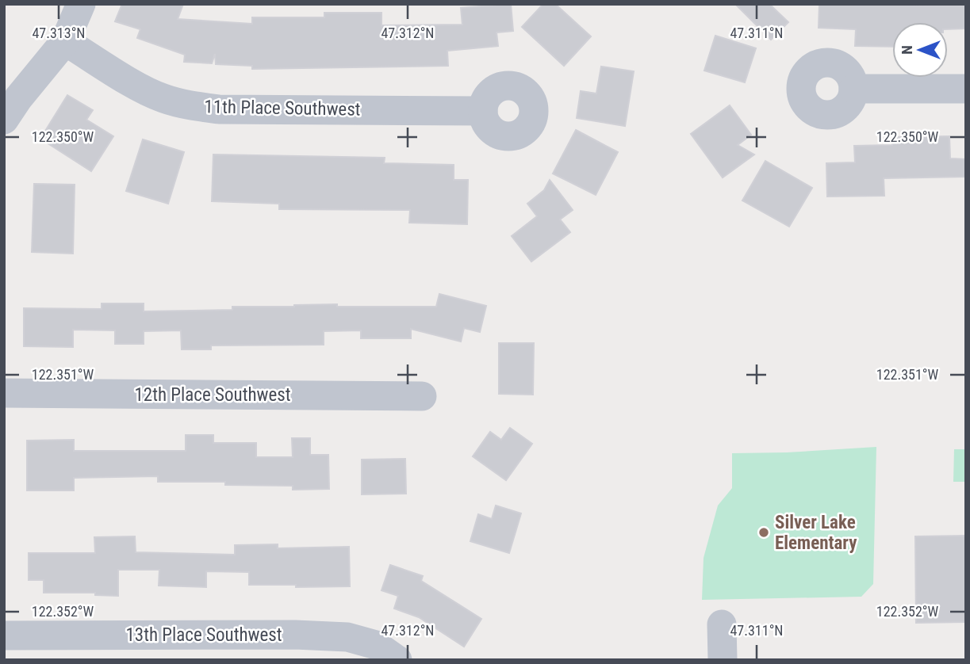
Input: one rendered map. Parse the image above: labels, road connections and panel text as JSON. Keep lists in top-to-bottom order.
{
  "streets": {
    "street": ["11th Place Southwest", "12th Place Southwest", "13th Place Southwest"]
  },
  "places": ["Silver Lake Elementary"],
  "north": "left",
  "coordinates": [
    "47.313°N",
    "47.312°N",
    "47.311°N",
    "122.350°W",
    "122.351°W",
    "122.352°W"
  ]
}
